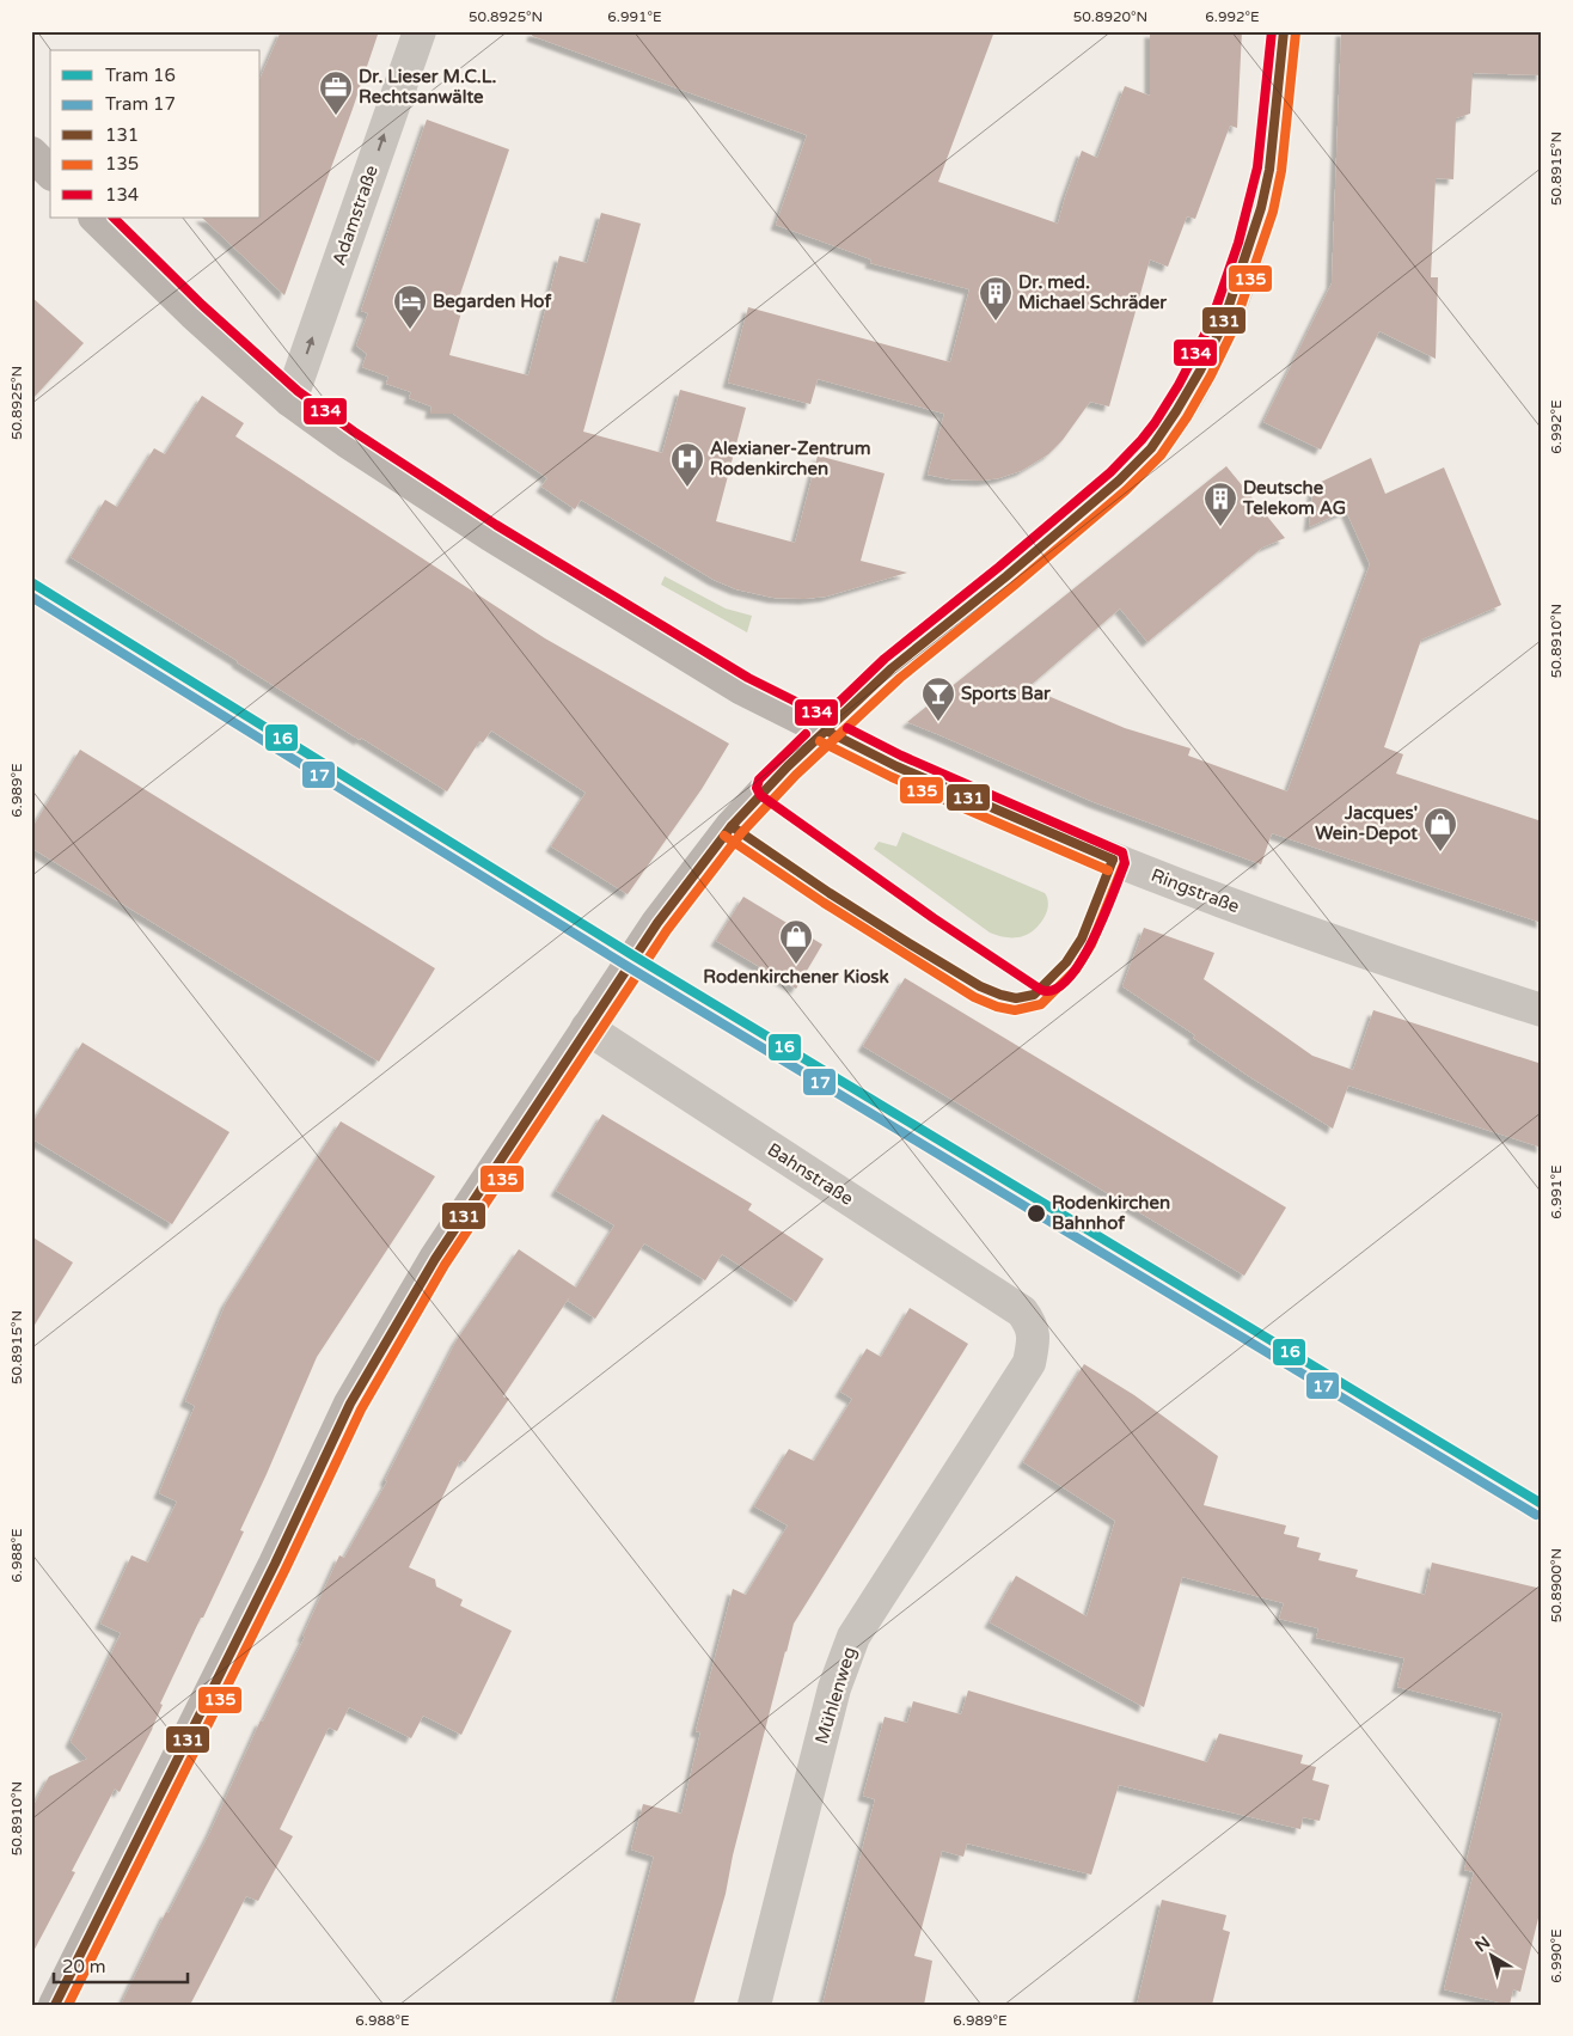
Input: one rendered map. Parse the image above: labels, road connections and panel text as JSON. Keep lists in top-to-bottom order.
{
  "streets": {
    "street": [
      "Adamstraße",
      "Ringstraße",
      "Bahnstraße",
      "Mühlenweg"
    ]
  },
  "crossings": [
    ["Bahnstraße", "Mühlenweg"]
  ],
  "one_way": ["Adamstraße"],
  "places": {
    "office": ["Dr. Lieser M.C.L. Rechtsanwälte"],
    "building": ["Dr. med. Michael Schräder", "Deutsche Telekom AG"],
    "hotel": ["Begarden Hof"],
    "hospital": ["Alexianer-Zentrum Rodenkirchen"],
    "bar": ["Sports Bar"],
    "shop": ["Jacques' Wein-Depot", "Rodenkirchener Kiosk"],
    "other": ["Rodenkirchen Bahnhof"]
  },
  "lines": [
    "transit line 131",
    "transit line 134",
    "transit line 135",
    "tram line 16",
    "tram line 17"
  ],
  "legend": [
    "Tram 16",
    "Tram 17",
    "131",
    "135",
    "134"
  ],
  "scale_bar": "20 m",
  "north": "top left",
  "coordinates": [
    "50.8925°N",
    "6.991°E",
    "50.8920°N",
    "6.992°E",
    "50.8915°N",
    "50.8910°N",
    "6.989°E",
    "6.988°E",
    "50.8900°N",
    "6.990°E"
  ]
}
